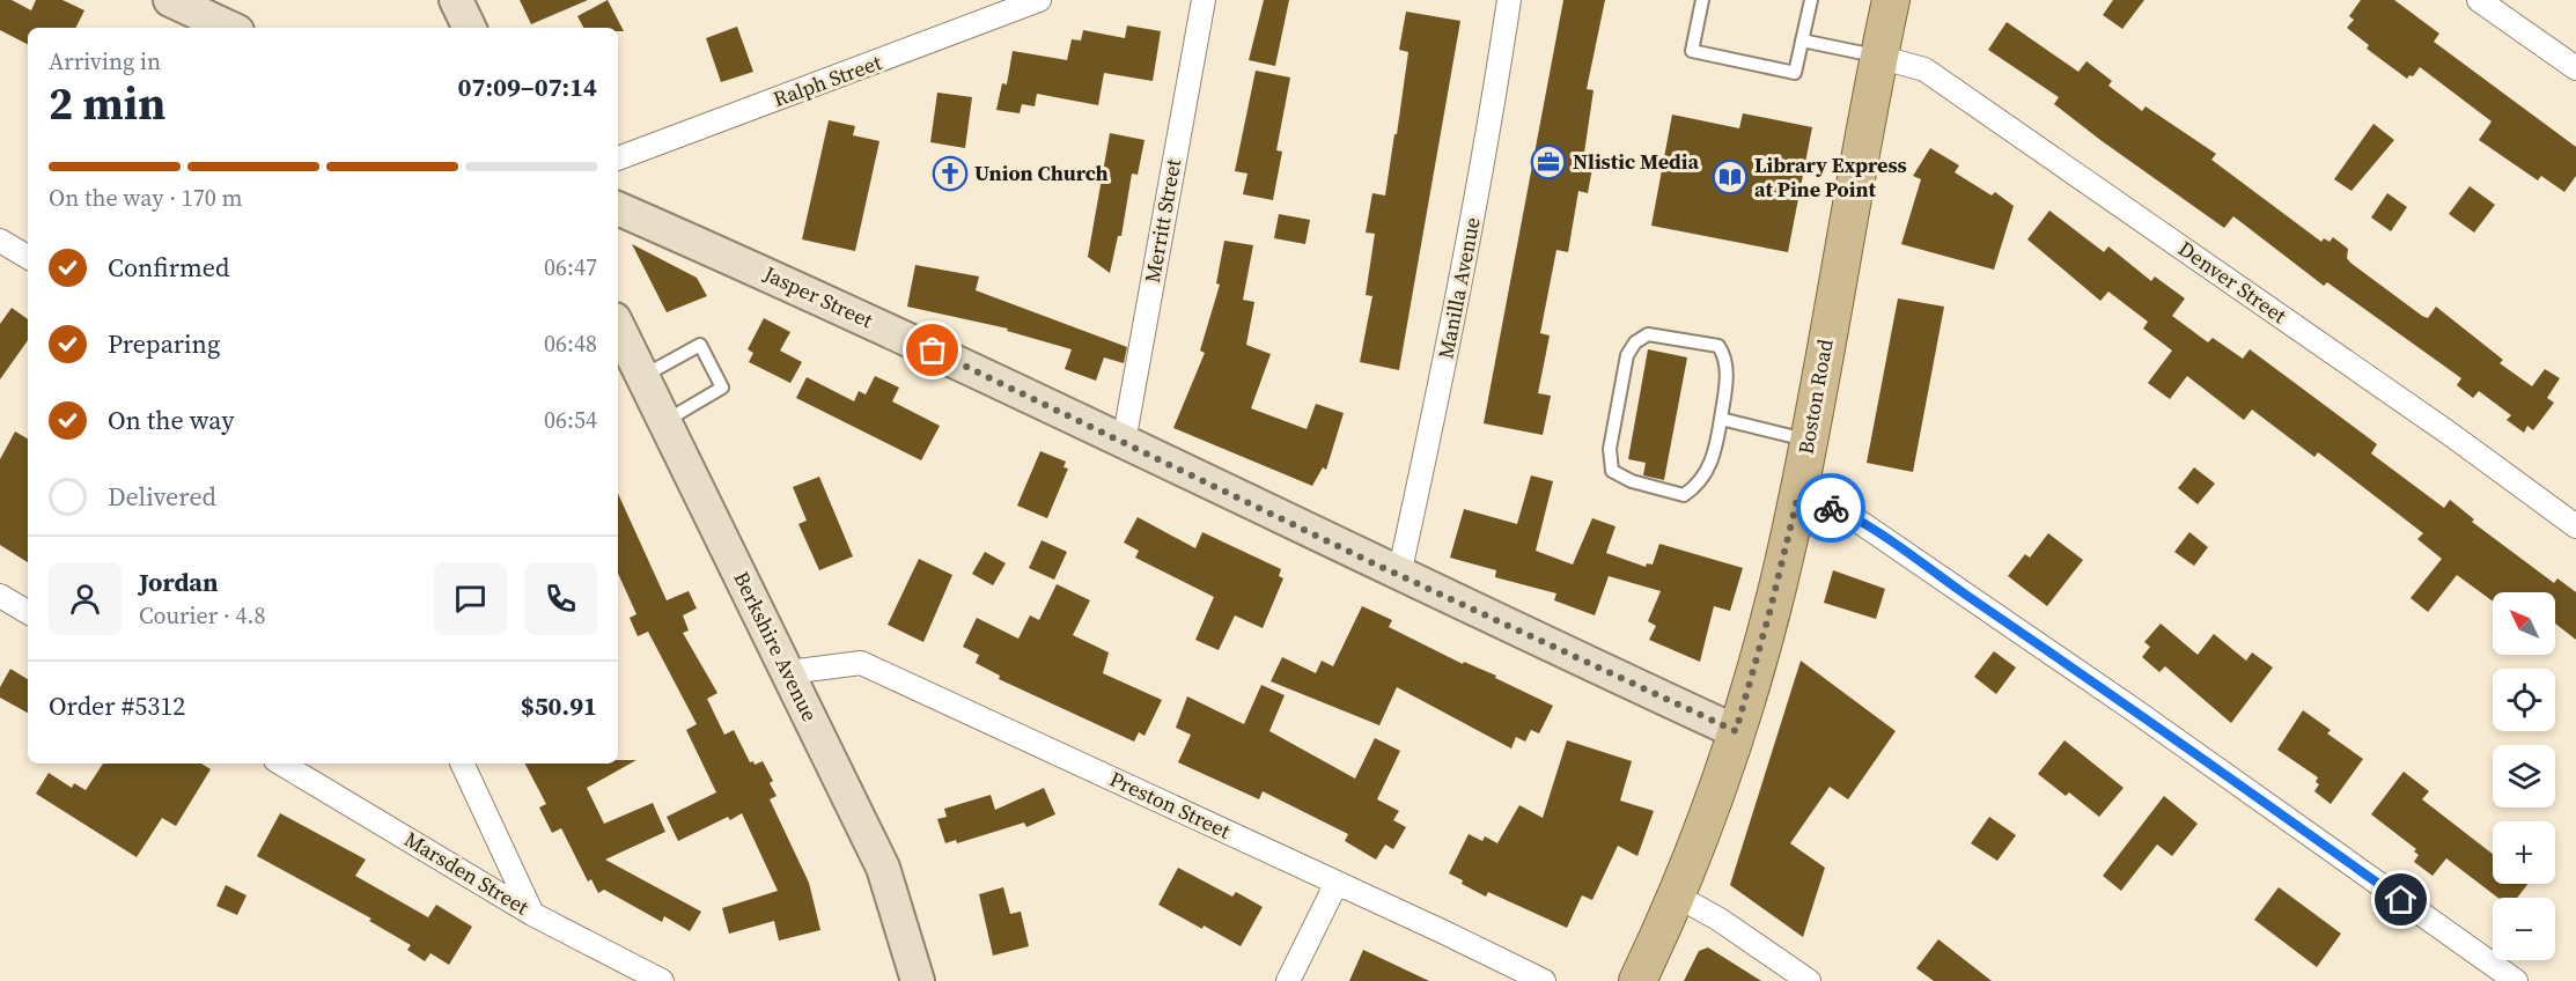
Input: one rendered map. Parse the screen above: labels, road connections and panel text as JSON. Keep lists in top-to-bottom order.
{
  "streets": {
    "main road": ["Jasper Street", "Boston Road", "Berkshire Avenue"],
    "street": [
      "Ralph Street",
      "Merritt Street",
      "Denver Street",
      "Manilla Avenue",
      "Preston Street",
      "Marsden Street"
    ]
  },
  "crossings": [
    ["Merritt Street", "Jasper Street"],
    ["Denver Street", "Boston Road"],
    ["Manilla Avenue", "Jasper Street"],
    ["Jasper Street", "Boston Road"],
    ["Berkshire Avenue", "Preston Street"]
  ],
  "places": {
    "office": ["Nlistic Media"],
    "church": ["Union Church"],
    "library": ["Library Express at Pine Point"]
  },
  "north": "top left",
  "page": {
    "heading": ["2 min", "Arriving in", "07:09–07:14"],
    "panel": [
      "Jordan",
      "Courier · 4.8",
      "Order #5312",
      "$50.91"
    ],
    "bar": "On the way · 170 m",
    "list": [
      ["Confirmed", "06:47"],
      ["Preparing", "06:48"],
      ["On the way", "06:54"],
      "Delivered"
    ],
    "map_buttons": ["+", "−"]
  }
}
